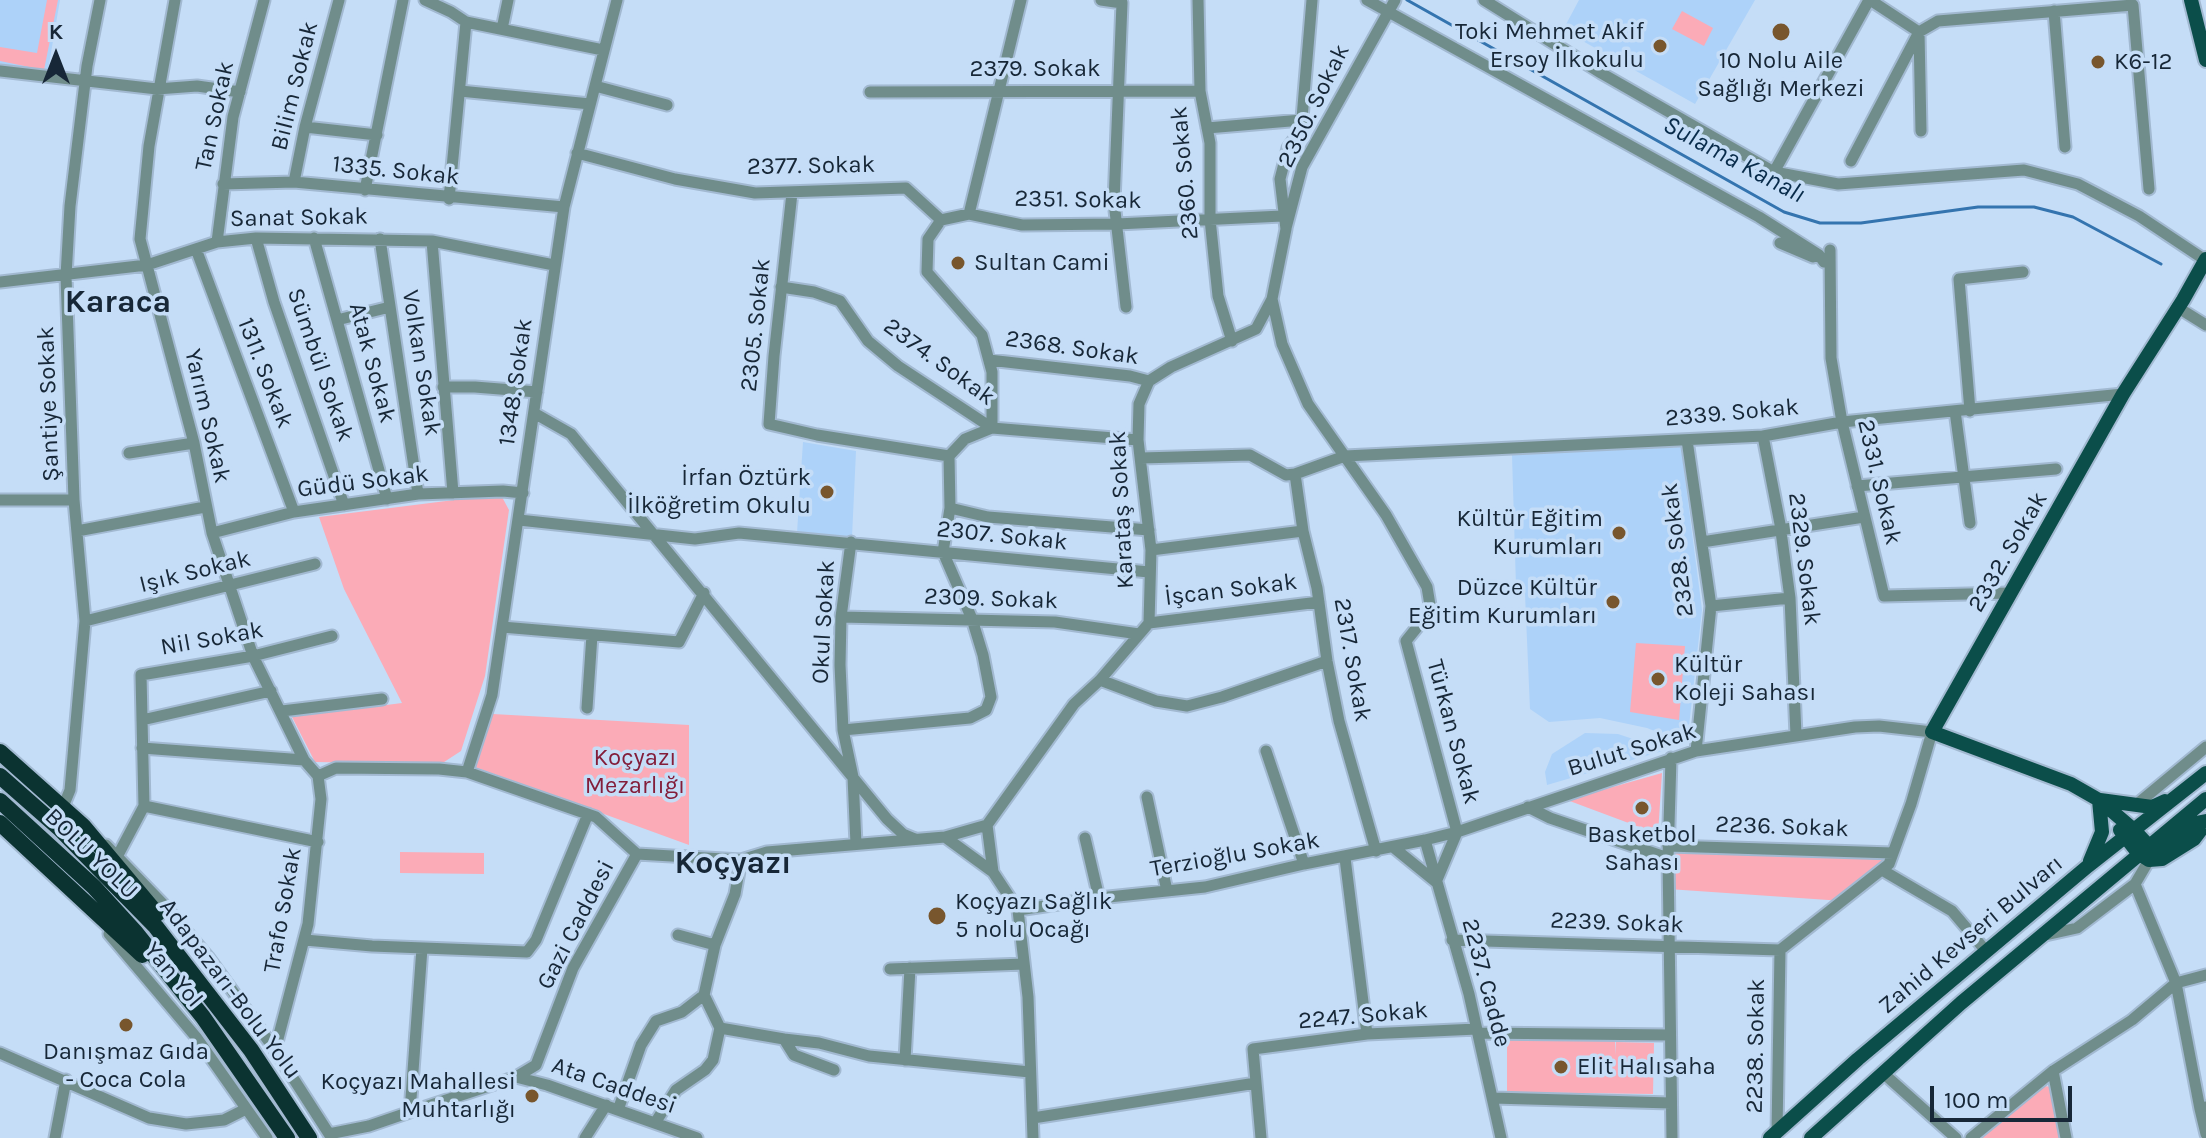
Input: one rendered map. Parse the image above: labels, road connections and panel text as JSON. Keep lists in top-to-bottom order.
{
  "streets": {
    "highway": ["BOLU YOLU", "Adapazarı-Bolu Yolu"],
    "main road": ["2332. Sokak", "Bulut Sokak", "Zahid Kevseri Bulvarı"],
    "street": [
      "2379. Sokak",
      "Bilim Sokak",
      "2350. Sokak",
      "Tan Sokak",
      "2377. Sokak",
      "1335. Sokak",
      "2360. Sokak",
      "2351. Sokak",
      "Sanat Sokak",
      "2305. Sokak",
      "2368. Sokak",
      "2374. Sokak",
      "Atak Sokak",
      "Volkan Sokak",
      "Sümbül Sokak",
      "1311. Sokak",
      "1348. Sokak",
      "Şantiye Sokak",
      "2339. Sokak",
      "Yarım Sokak",
      "Güdü Sokak",
      "2331. Sokak",
      "Karataş Sokak",
      "2307. Sokak",
      "2328. Sokak",
      "2329. Sokak",
      "Işık Sokak",
      "İşcan Sokak",
      "2309. Sokak",
      "Okul Sokak",
      "Nil Sokak",
      "2317. Sokak",
      "Türkan Sokak",
      "2236. Sokak",
      "Terzioğlu Sokak",
      "Trafo Sokak",
      "2239. Sokak",
      "Gazi Caddesi",
      "Yan Yol",
      "2237. Cadde",
      "2247. Sokak",
      "2238. Sokak",
      "Ata Caddesi"
    ]
  },
  "crossings": [
    ["2379. Sokak", "2360. Sokak"],
    ["Bilim Sokak", "1335. Sokak"],
    ["Tan Sokak", "1335. Sokak"],
    ["Tan Sokak", "Sanat Sokak"],
    ["2377. Sokak", "2305. Sokak"],
    ["2377. Sokak", "1348. Sokak"],
    ["1335. Sokak", "1348. Sokak"],
    ["2360. Sokak", "2351. Sokak"],
    ["Sanat Sokak", "Atak Sokak"],
    ["Sanat Sokak", "Volkan Sokak"],
    ["Sanat Sokak", "Sümbül Sokak"],
    ["Sanat Sokak", "1311. Sokak"],
    ["Sanat Sokak", "1348. Sokak"],
    ["Sanat Sokak", "Şantiye Sokak"],
    ["Sanat Sokak", "Yarım Sokak"],
    ["2305. Sokak", "2374. Sokak"],
    ["2368. Sokak", "Karataş Sokak"],
    ["Atak Sokak", "Güdü Sokak"],
    ["Volkan Sokak", "Güdü Sokak"],
    ["Sümbül Sokak", "Güdü Sokak"],
    ["1311. Sokak", "Güdü Sokak"],
    ["1348. Sokak", "Güdü Sokak"],
    ["1348. Sokak", "Okul Sokak"],
    ["Şantiye Sokak", "Işık Sokak"],
    ["2339. Sokak", "2331. Sokak"],
    ["2339. Sokak", "2328. Sokak"],
    ["2339. Sokak", "2332. Sokak"],
    ["2339. Sokak", "2329. Sokak"],
    ["2339. Sokak", "Türkan Sokak"],
    ["Yarım Sokak", "Güdü Sokak"],
    ["Yarım Sokak", "Işık Sokak"],
    ["Yarım Sokak", "Nil Sokak"],
    ["Yarım Sokak", "Trafo Sokak"],
    ["2331. Sokak", "2332. Sokak"],
    ["Karataş Sokak", "2307. Sokak"],
    ["Karataş Sokak", "İşcan Sokak"],
    ["Karataş Sokak", "2309. Sokak"],
    ["Karataş Sokak", "Gazi Caddesi"],
    ["2307. Sokak", "Okul Sokak"],
    ["2328. Sokak", "Bulut Sokak"],
    ["2332. Sokak", "Bulut Sokak"],
    ["2332. Sokak", "2238. Sokak"],
    ["2329. Sokak", "Bulut Sokak"],
    ["İşcan Sokak", "2317. Sokak"],
    ["2309. Sokak", "Okul Sokak"],
    ["Okul Sokak", "Gazi Caddesi"],
    ["Nil Sokak", "Yan Yol"],
    ["2317. Sokak", "Terzioğlu Sokak"],
    ["Türkan Sokak", "Bulut Sokak"],
    ["Türkan Sokak", "Terzioğlu Sokak"],
    ["Bulut Sokak", "2236. Sokak"],
    ["Bulut Sokak", "Terzioğlu Sokak"],
    ["Bulut Sokak", "2238. Sokak"],
    ["2236. Sokak", "2238. Sokak"],
    ["Terzioğlu Sokak", "2237. Cadde"],
    ["Trafo Sokak", "Yan Yol"],
    ["2239. Sokak", "2237. Cadde"],
    ["2239. Sokak", "2238. Sokak"],
    ["Zahid Kevseri Bulvarı", "2238. Sokak"],
    ["2237. Cadde", "2247. Sokak"]
  ],
  "districts": ["Karaca", "Koçyazı"],
  "water": ["Sulama Kanalı"],
  "parks": ["Koçyazı Mezarlığı"],
  "places": [
    "10 Nolu Aile Sağlığı Merkezi",
    "Toki Mehmet Akif Ersoy İlkokulu",
    "K6-12",
    "Sultan Cami",
    "İrfan Öztürk İlköğretim Okulu",
    "Kültür Eğitim Kurumları",
    "Düzce Kültür Eğitim Kurumları",
    "Kültür Koleji Sahası",
    "Basketbol Sahası",
    "Koçyazı Sağlık 5 nolu Ocağı",
    "Danışmaz Gıda - Coca Cola",
    "Elit Halısaha",
    "Koçyazı Mahallesi Muhtarlığı"
  ],
  "scale_bar": "100 m",
  "north": "top"
}
